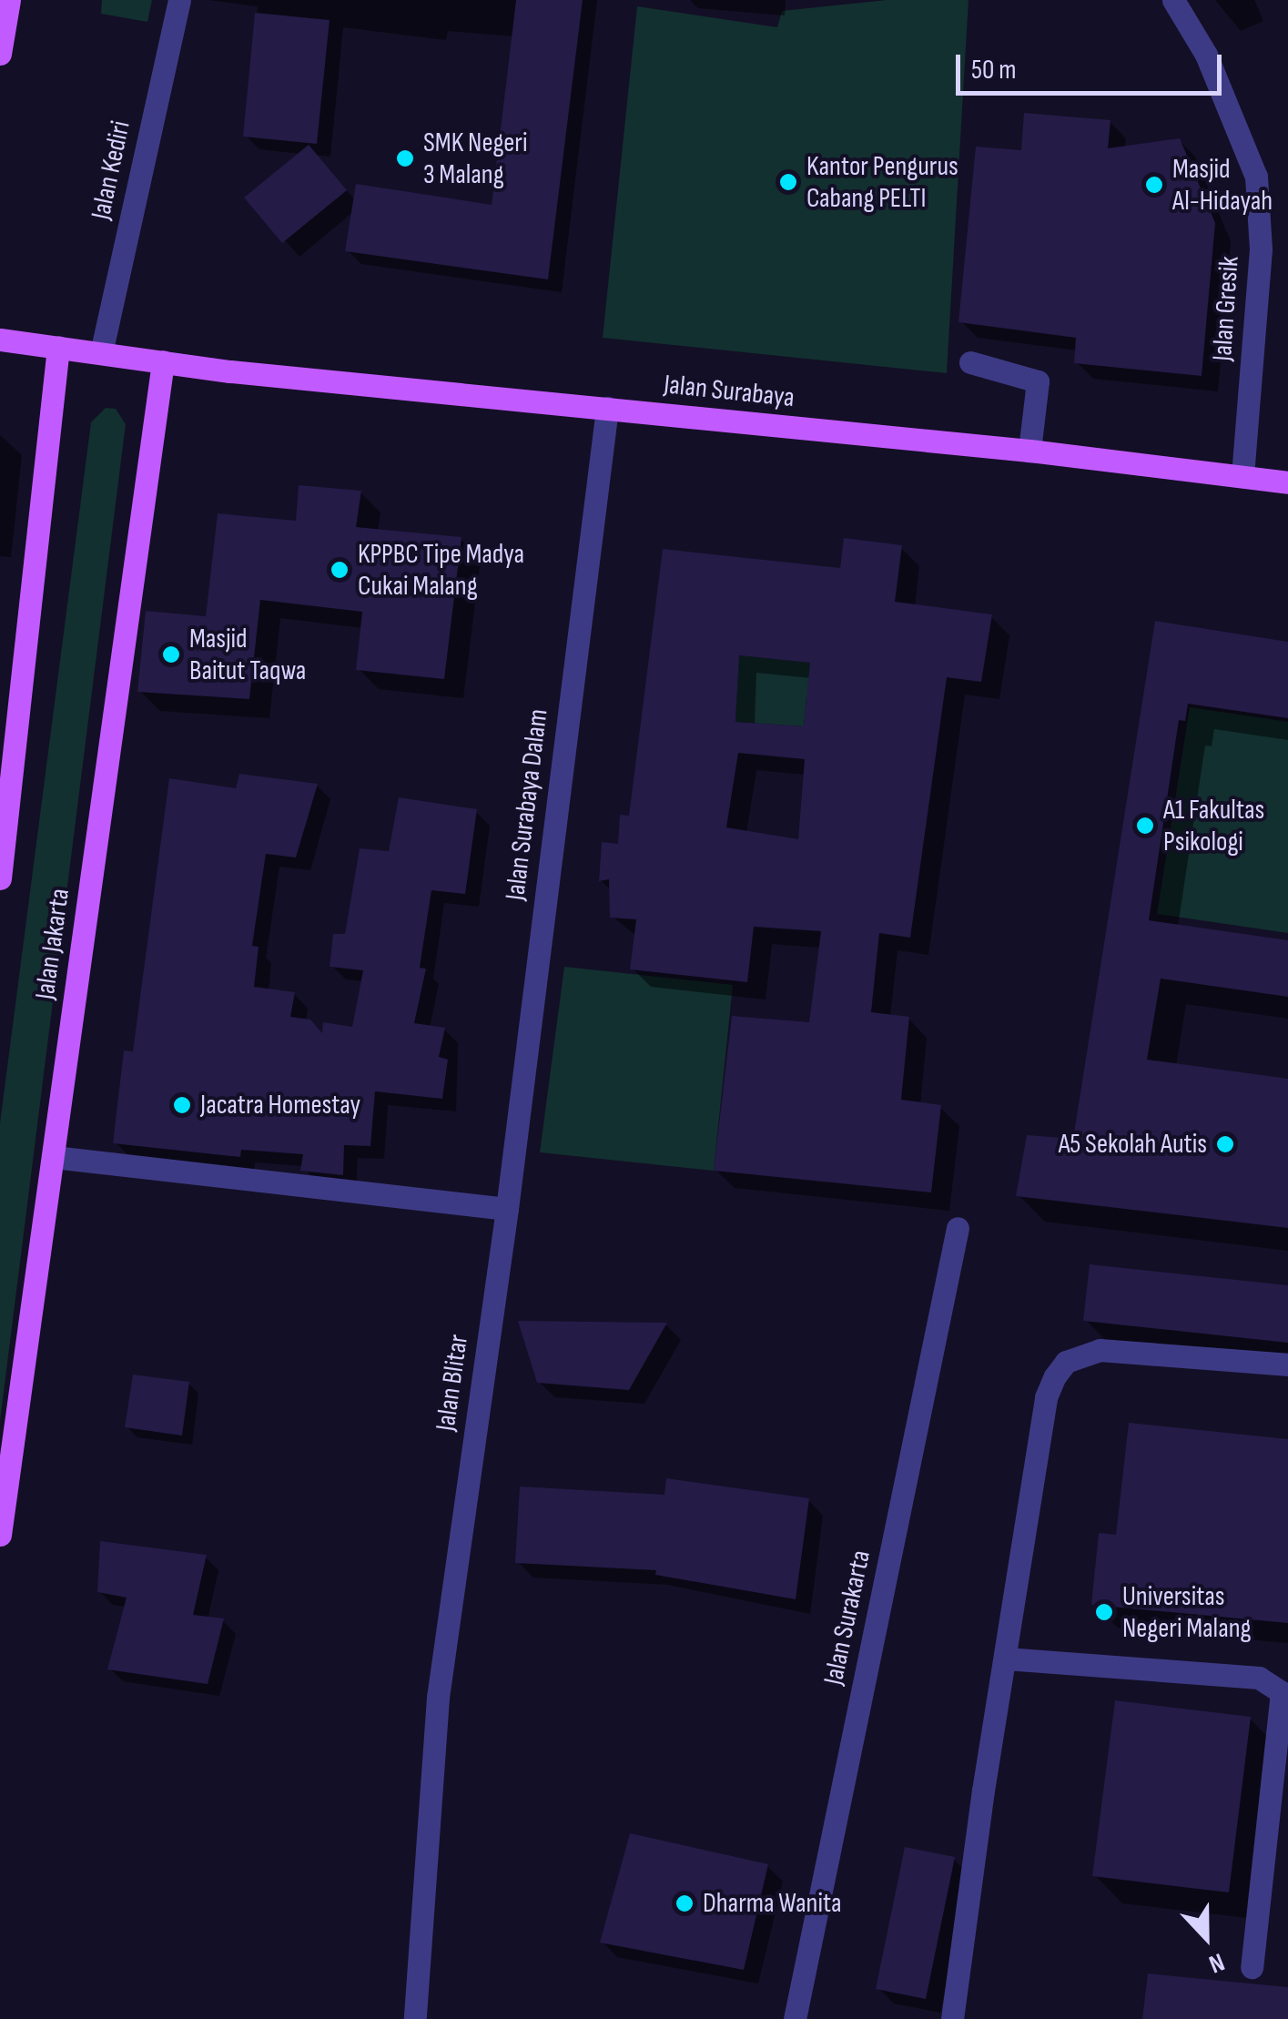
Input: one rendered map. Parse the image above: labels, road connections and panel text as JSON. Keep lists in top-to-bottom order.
{
  "streets": {
    "main road": ["Jalan Surabaya", "Jalan Jakarta"],
    "street": [
      "Jalan Kediri",
      "Jalan Gresik",
      "Jalan Surabaya Dalam",
      "Jalan Blitar",
      "Jalan Surakarta"
    ]
  },
  "crossings": [
    ["Jalan Kediri", "Jalan Surabaya"],
    ["Jalan Gresik", "Jalan Surabaya"],
    ["Jalan Surabaya", "Jalan Surabaya Dalam"],
    ["Jalan Surabaya", "Jalan Jakarta"],
    ["Jalan Surabaya Dalam", "Jalan Blitar"]
  ],
  "places": [
    "SMK Negeri 3 Malang",
    "Kantor Pengurus Cabang PELTI",
    "Masjid Al-Hidayah",
    "KPPBC Tipe Madya Cukai Malang",
    "Masjid Baitut Taqwa",
    "A1 Fakultas Psikologi",
    "Jacatra Homestay",
    "A5 Sekolah Autis",
    "Universitas Negeri Malang",
    "Dharma Wanita"
  ],
  "scale_bar": "50 m",
  "north": "bottom"
}
